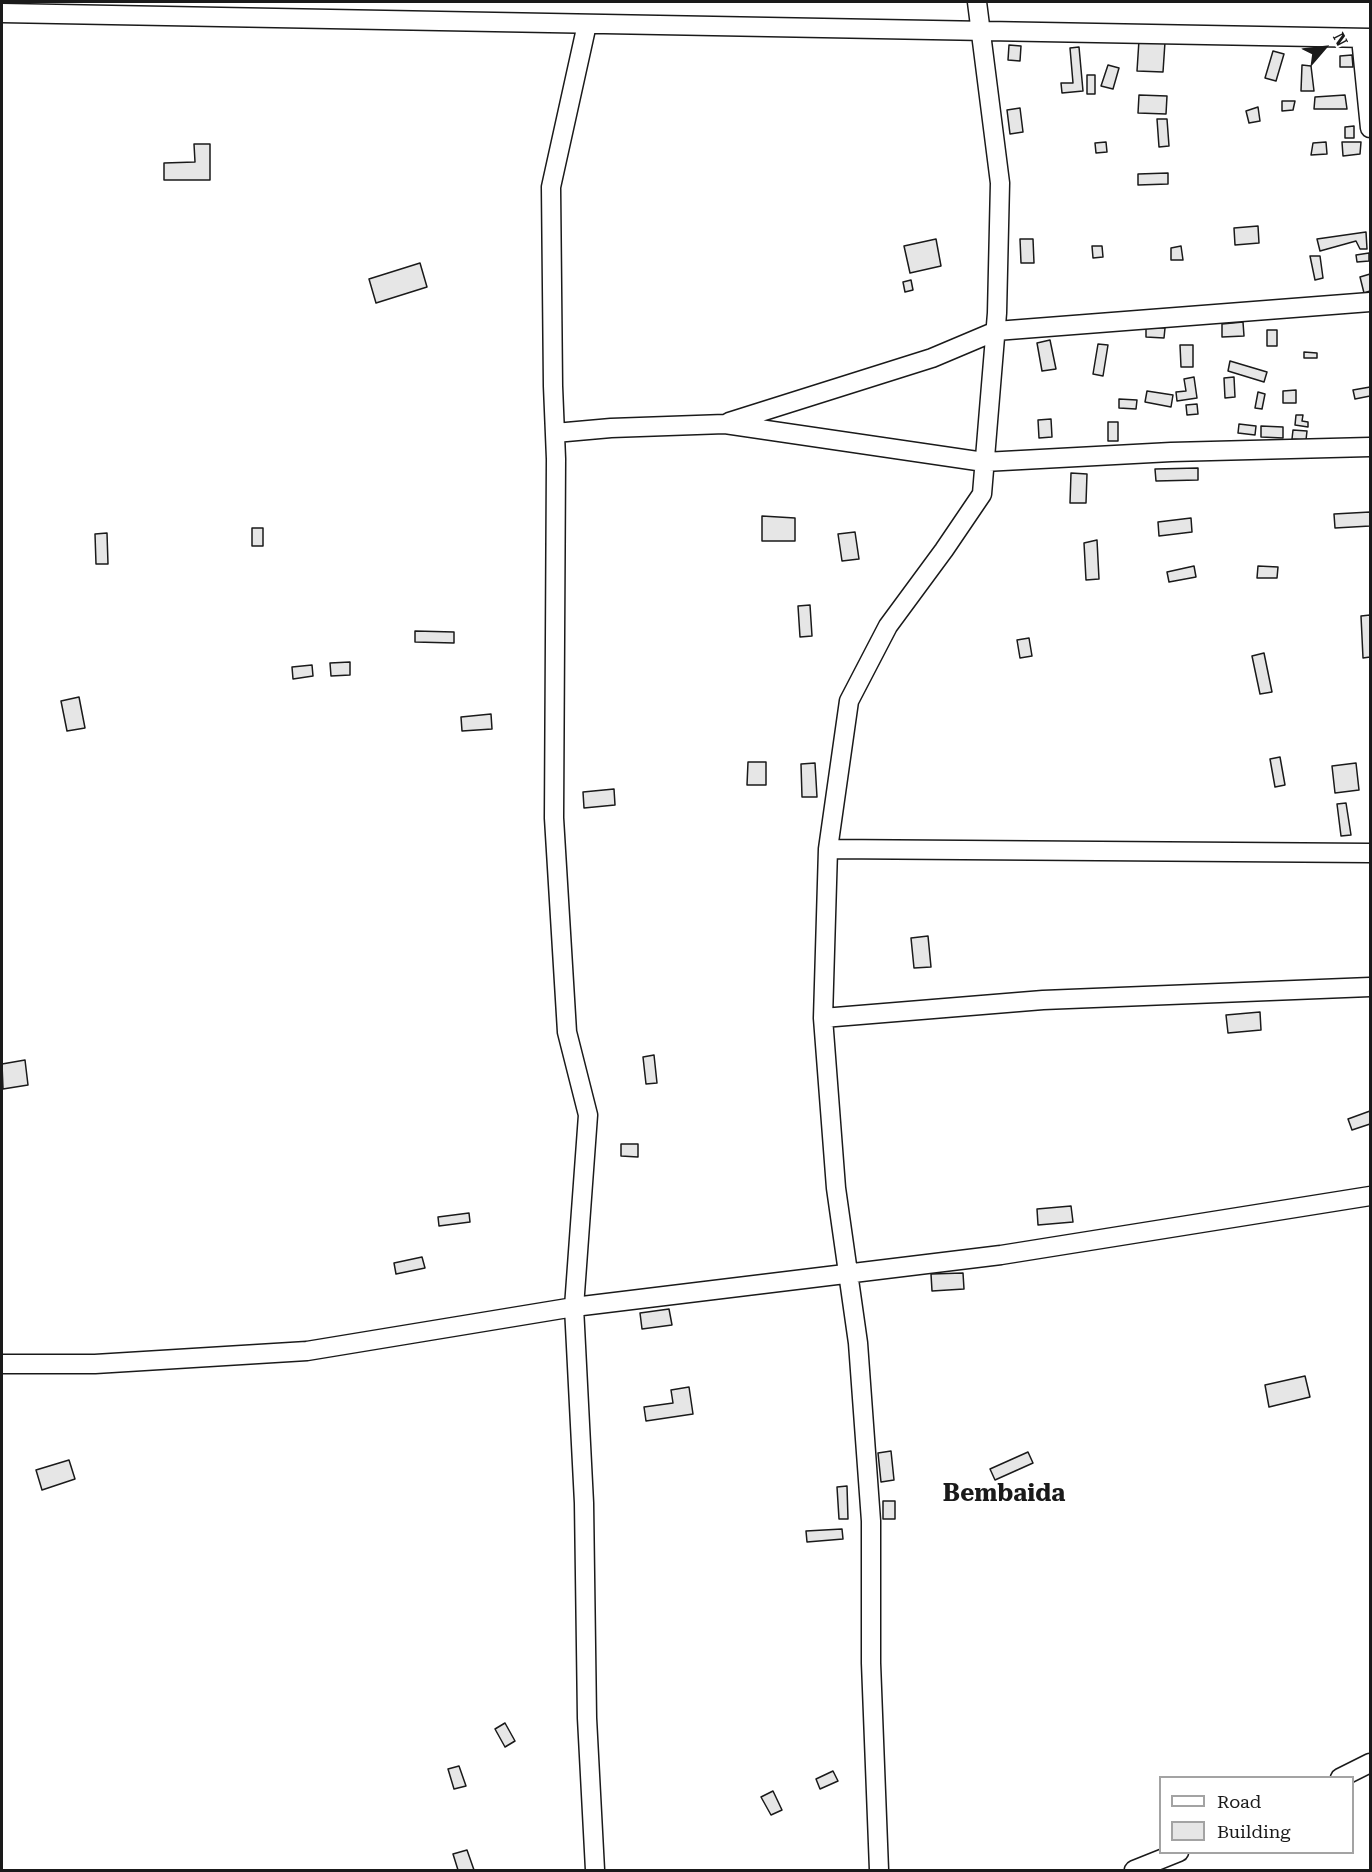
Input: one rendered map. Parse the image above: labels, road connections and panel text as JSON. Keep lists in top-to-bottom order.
{
  "districts": ["Bembaida"],
  "legend": ["Road", "Building"],
  "north": "top right"
}
